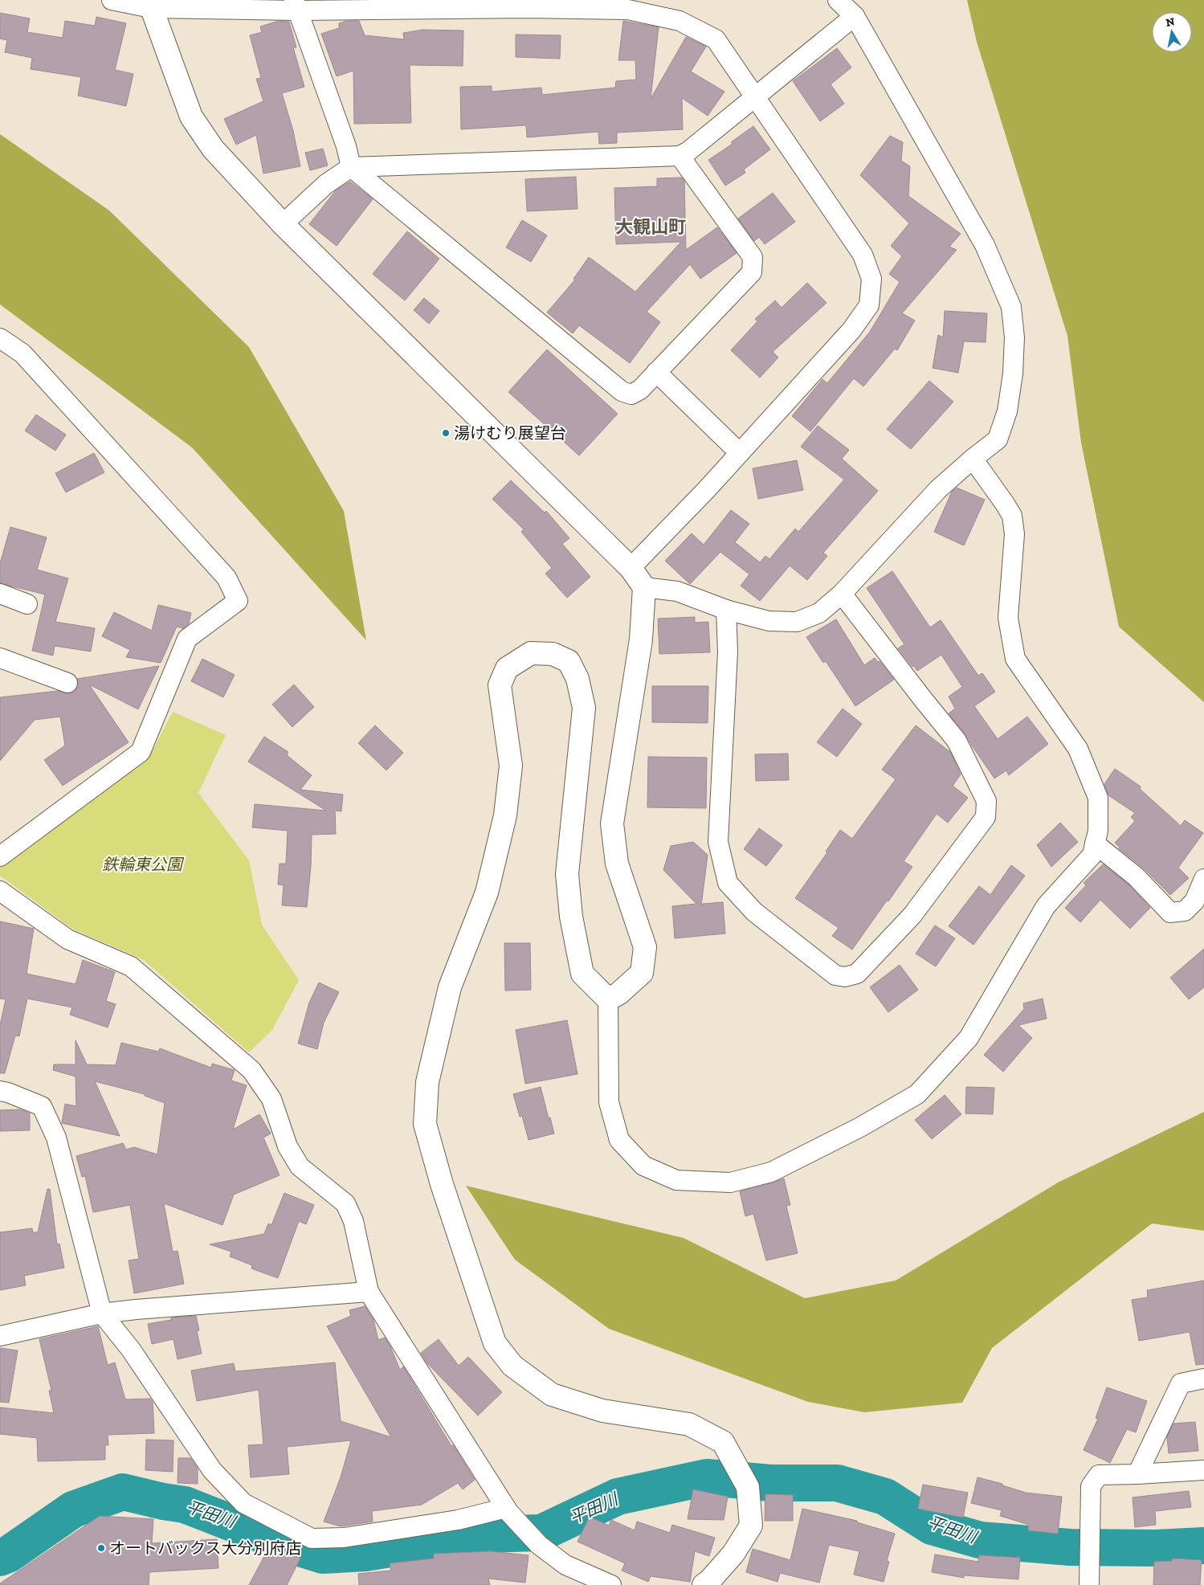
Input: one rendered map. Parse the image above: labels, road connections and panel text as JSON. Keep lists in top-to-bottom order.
{
  "districts": ["大観山町"],
  "water": ["平田川"],
  "parks": ["鉄輪東公園"],
  "places": ["湯けむり展望台", "オートバックス大分別府店"],
  "north": "top"
}
